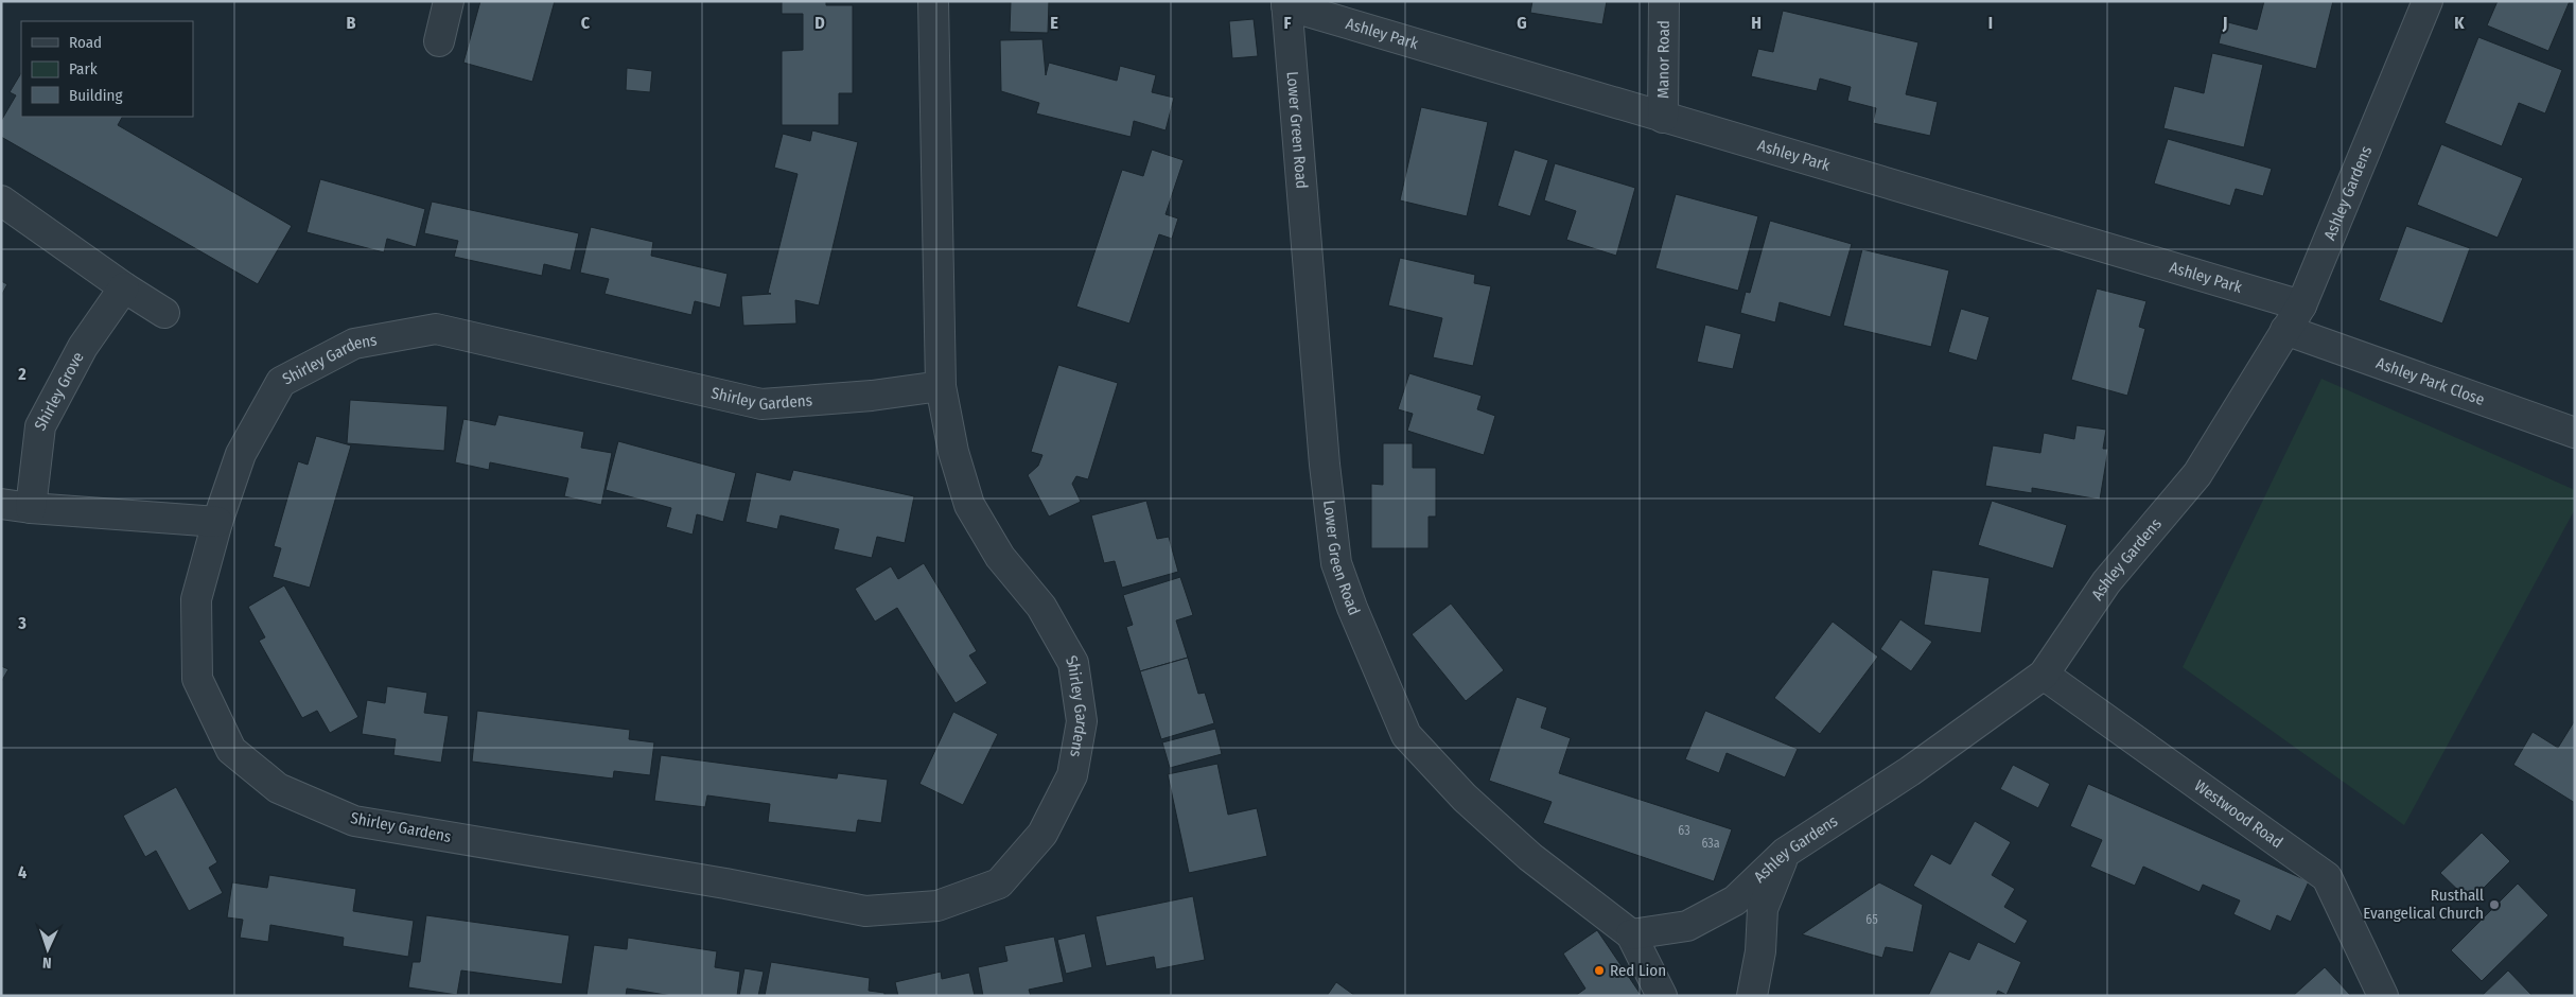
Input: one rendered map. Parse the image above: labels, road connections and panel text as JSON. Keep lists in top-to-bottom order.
{
  "streets": {
    "street": [
      "Ashley Park",
      "Manor Road",
      "Lower Green Road",
      "Ashley Gardens",
      "Shirley Gardens",
      "Ashley Park Close",
      "Shirley Grove",
      "Westwood Road"
    ]
  },
  "crossings": [
    ["Ashley Park", "Manor Road"],
    ["Ashley Park", "Lower Green Road"],
    ["Ashley Park", "Ashley Gardens"],
    ["Lower Green Road", "Ashley Gardens"],
    ["Ashley Gardens", "Ashley Park Close"],
    ["Ashley Gardens", "Westwood Road"]
  ],
  "places": ["Rusthall Evangelical Church", "Red Lion"],
  "house_numbers": ["63", "63a", "65"],
  "legend": ["Road", "Park", "Building"],
  "north": "bottom",
  "grid": {
    "columns": [
      "B",
      "C",
      "D",
      "E",
      "F",
      "G",
      "H",
      "I",
      "J",
      "K"
    ],
    "rows": ["2", "3", "4"]
  }
}
